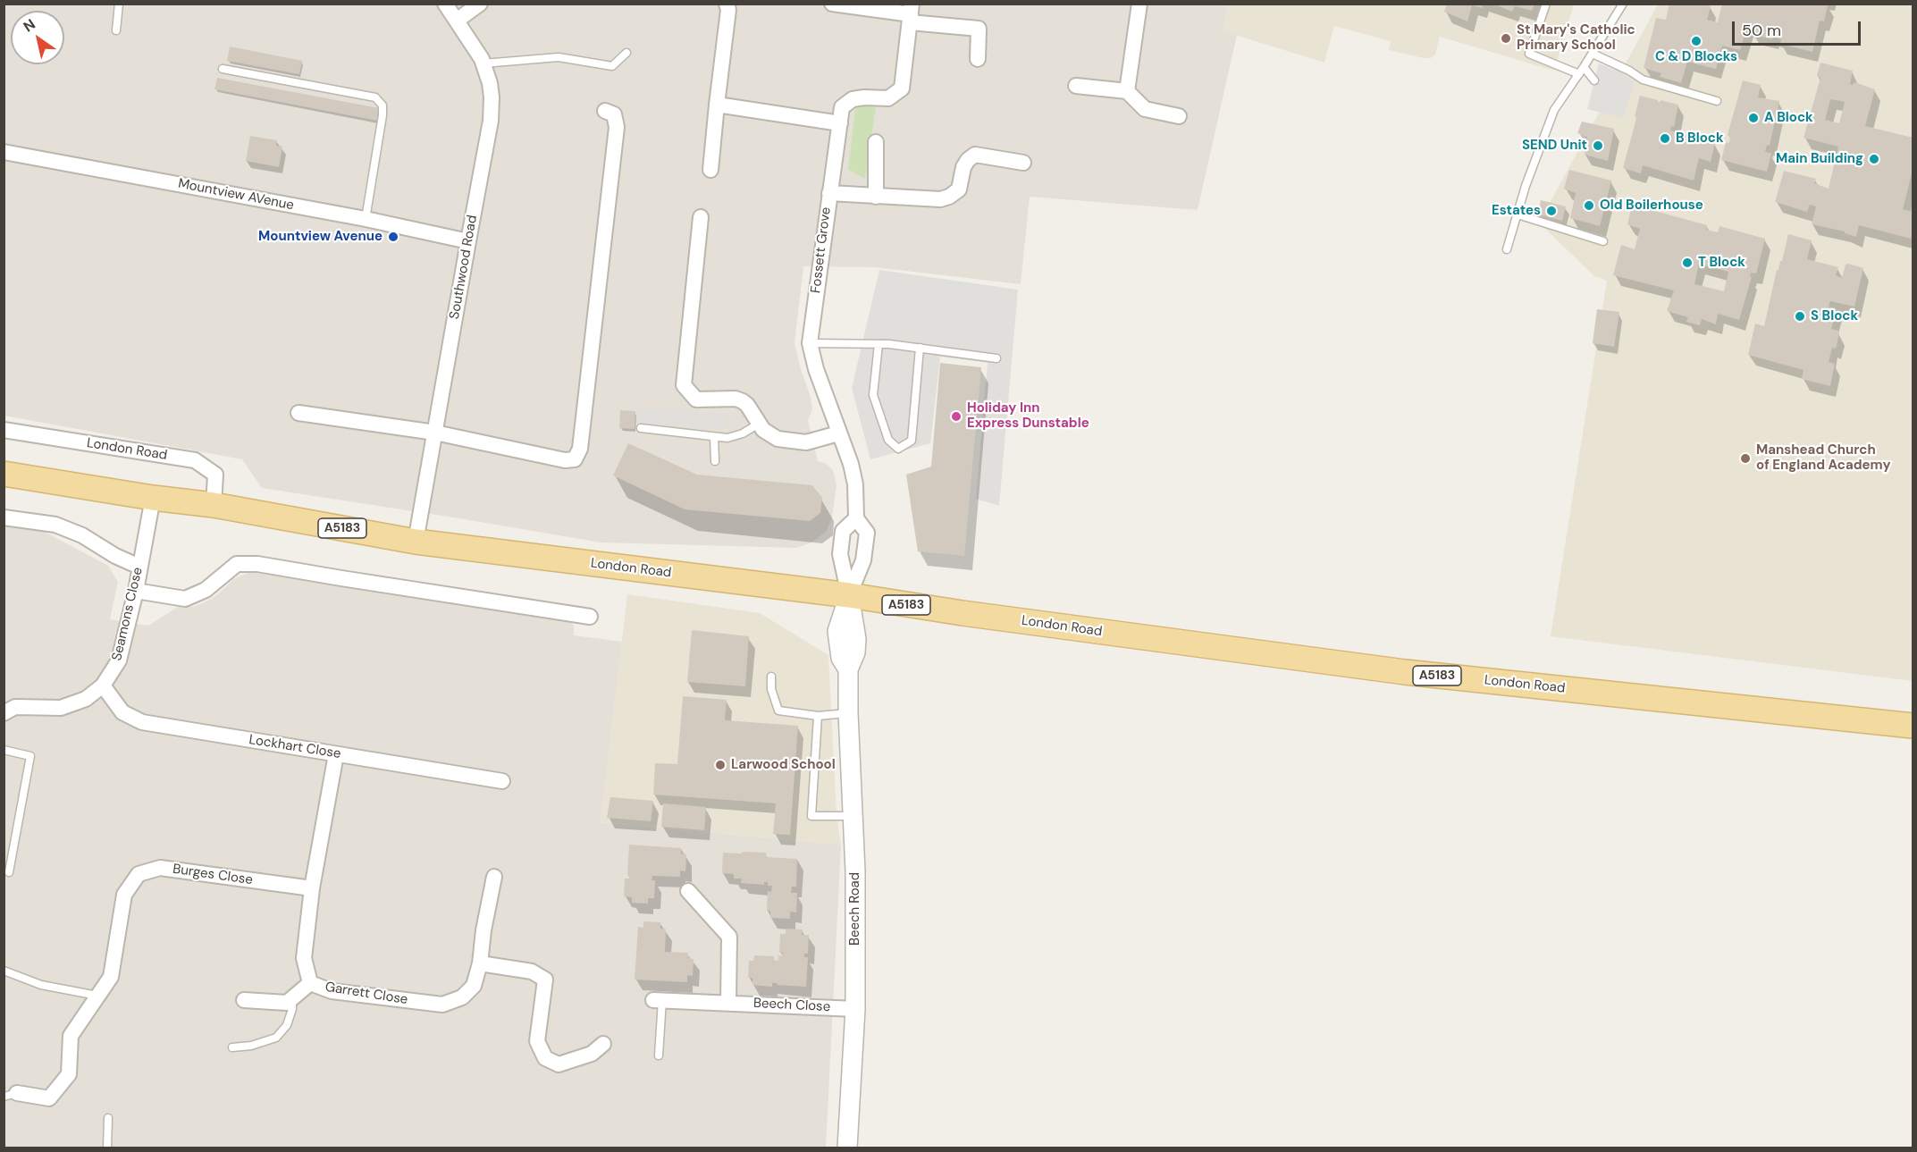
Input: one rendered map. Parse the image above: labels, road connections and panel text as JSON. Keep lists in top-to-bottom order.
{
  "streets": {
    "main road": ["London Road", "A5183"],
    "street": [
      "Mountview AVenue",
      "Fossett Grove",
      "Southwood Road",
      "Seamons Close",
      "Lockhart Close",
      "Burges Close",
      "Beech Road",
      "Garrett Close",
      "Beech Close"
    ]
  },
  "crossings": [
    ["Mountview AVenue", "Southwood Road"],
    ["Fossett Grove", "London Road"],
    ["Fossett Grove", "Beech Road"],
    ["Southwood Road", "London Road"],
    ["London Road", "Seamons Close"],
    ["London Road", "Beech Road"],
    ["Seamons Close", "Lockhart Close"],
    ["Lockhart Close", "Garrett Close"],
    ["Burges Close", "Garrett Close"],
    ["Beech Road", "Beech Close"]
  ],
  "places": [
    "St Mary's Catholic Primary School",
    "C & D Blocks",
    "A Block",
    "B Block",
    "SEND Unit",
    "Main Building",
    "Old Boilerhouse",
    "Estates",
    "Mountview Avenue",
    "T Block",
    "S Block",
    "Holiday Inn Express Dunstable",
    "Manshead Church of England Academy",
    "Larwood School"
  ],
  "scale_bar": "50 m",
  "north": "top left"
}
